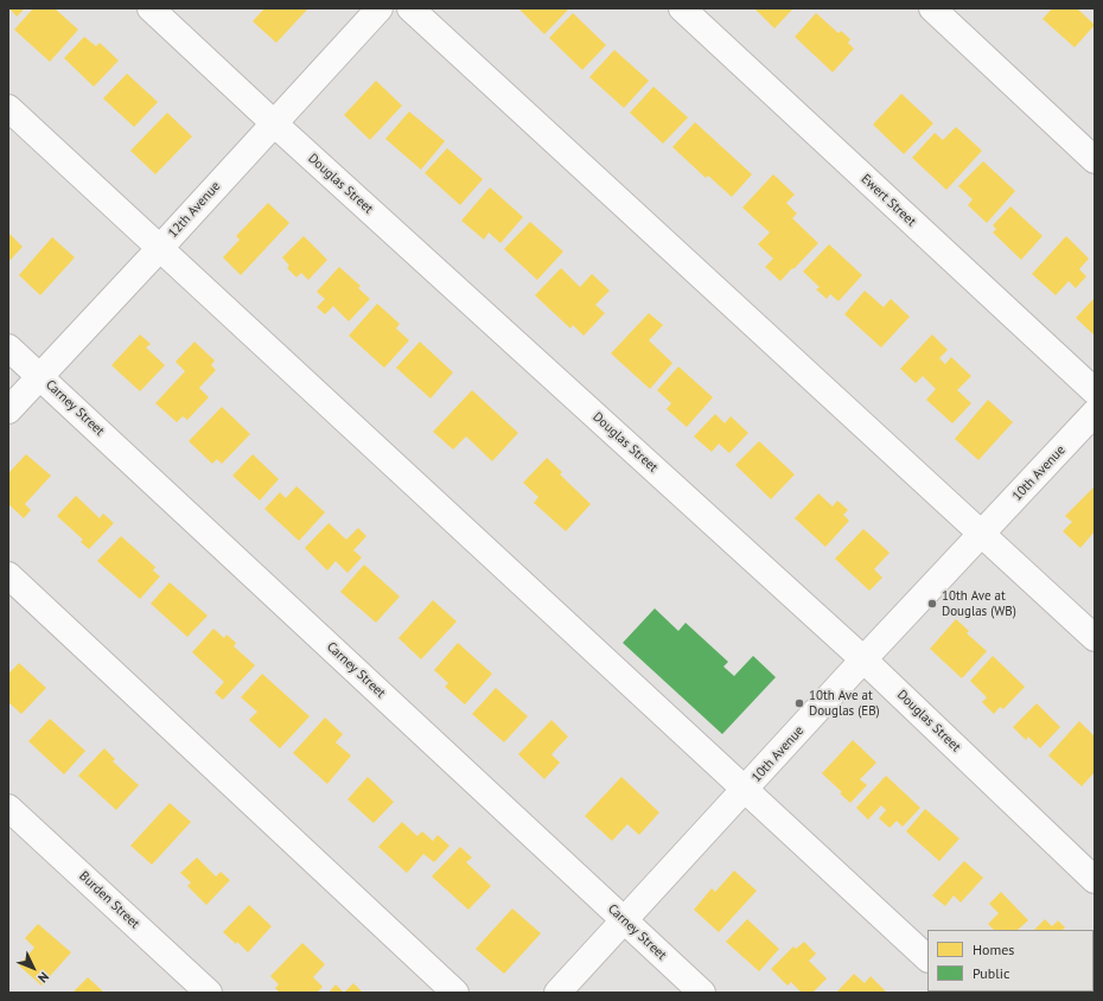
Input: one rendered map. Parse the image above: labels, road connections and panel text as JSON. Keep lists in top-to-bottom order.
{
  "streets": {
    "street": [
      "Douglas Street",
      "Ewert Street",
      "12th Avenue",
      "Carney Street",
      "10th Avenue",
      "Burden Street"
    ]
  },
  "crossings": [
    ["Douglas Street", "12th Avenue"],
    ["Douglas Street", "10th Avenue"],
    ["12th Avenue", "Carney Street"],
    ["Carney Street", "10th Avenue"]
  ],
  "places": ["10th Ave at Douglas (WB)", "10th Ave at Douglas (EB)"],
  "legend": ["Homes", "Public"],
  "north": "bottom right"
}
